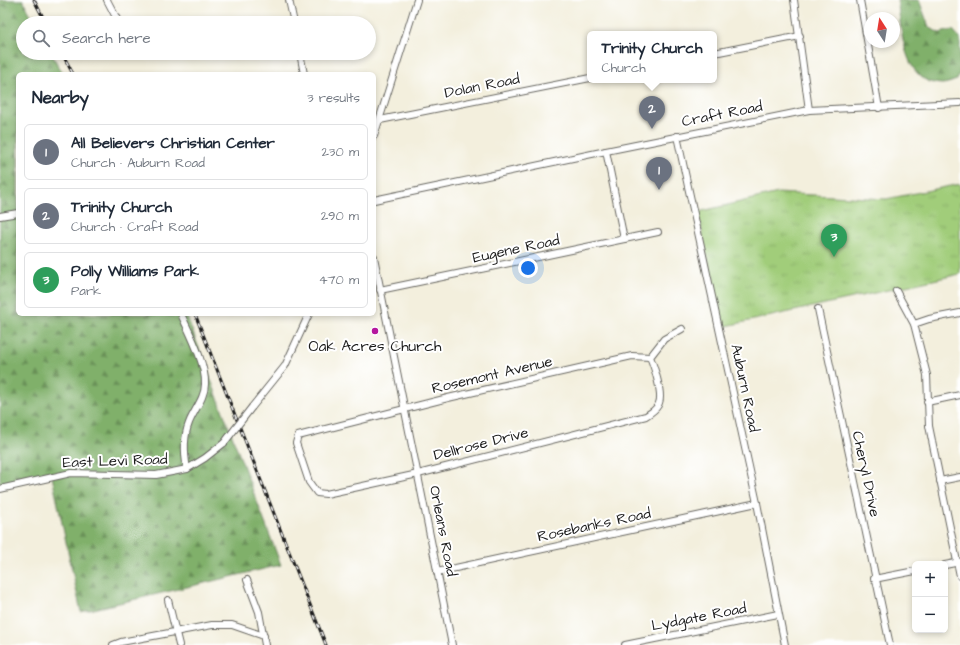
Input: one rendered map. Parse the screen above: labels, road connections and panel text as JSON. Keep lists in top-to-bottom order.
{
  "streets": {
    "street": [
      "Dolan Road",
      "Craft Road",
      "Eugene Road",
      "Rosemont Avenue",
      "Auburn Road",
      "Dellrose Drive",
      "East Levi Road",
      "Cheryl Drive",
      "Rosebanks Road",
      "Orleans Road",
      "Lydgate Road"
    ]
  },
  "crossings": [
    ["Craft Road", "Auburn Road"],
    ["Eugene Road", "Orleans Road"],
    ["Rosemont Avenue", "Dellrose Drive"],
    ["Rosemont Avenue", "Orleans Road"],
    ["Auburn Road", "Rosebanks Road"],
    ["Auburn Road", "Lydgate Road"],
    ["Dellrose Drive", "Orleans Road"],
    ["Rosebanks Road", "Orleans Road"]
  ],
  "places": ["Oak Acres Church"],
  "north": "top",
  "page": {
    "search": "Search here",
    "popup": ["Trinity Church", "Church"],
    "heading": ["Nearby", "3 results"],
    "pins": ["2", "1", "3"],
    "list": [
      {
        "mark": "1",
        "name": "All Believers Christian Center",
        "note": "Church · Auburn Road",
        "value": "230 m"
      },
      {
        "mark": "2",
        "name": "Trinity Church",
        "note": "Church · Craft Road",
        "value": "290 m"
      },
      {
        "mark": "3",
        "name": "Polly Williams Park",
        "note": "Park",
        "value": "470 m"
      }
    ],
    "map_buttons": ["+", "−"]
  }
}
